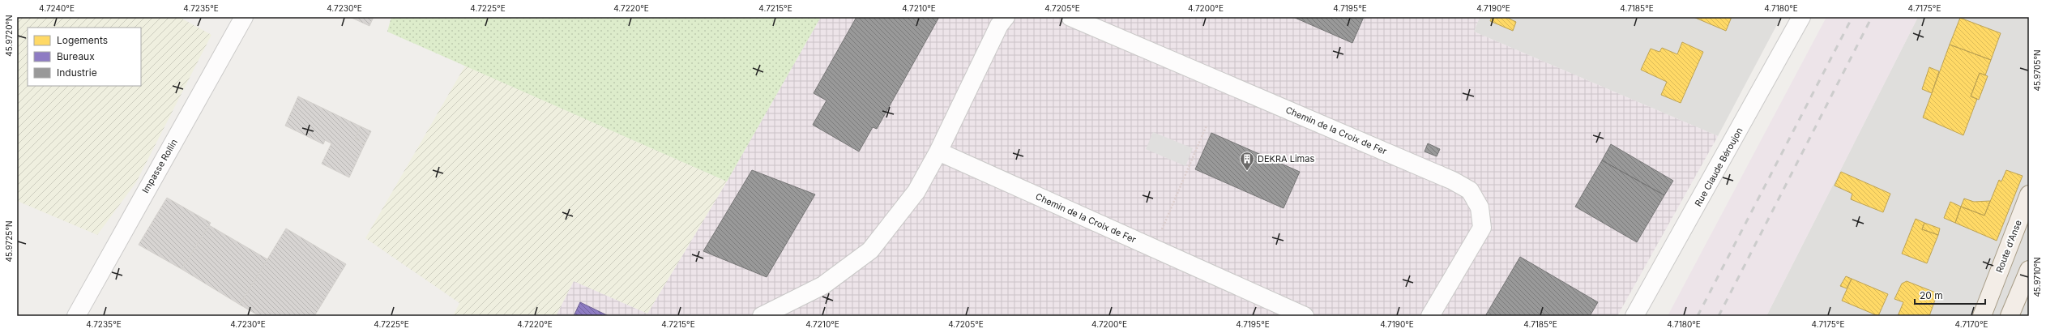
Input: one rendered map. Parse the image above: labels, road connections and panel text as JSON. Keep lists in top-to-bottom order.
{
  "streets": {
    "main road": ["Route d'Anse"],
    "street": ["Chemin de la Croix de Fer", "Impasse Rollin", "Rue Claude Béroujon"]
  },
  "places": {
    "building": ["DEKRA Limas"]
  },
  "legend": ["Logements", "Bureaux", "Industrie"],
  "scale_bar": "20 m",
  "coordinates": [
    "4.7240°E",
    "4.7235°E",
    "4.7230°E",
    "4.7225°E",
    "4.7220°E",
    "4.7215°E",
    "4.7210°E",
    "4.7205°E",
    "4.7200°E",
    "4.7195°E",
    "4.7190°E",
    "4.7185°E",
    "4.7180°E",
    "4.7175°E",
    "45.9720°N",
    "45.9705°N",
    "45.9725°N",
    "45.9710°N",
    "4.7170°E"
  ]
}
